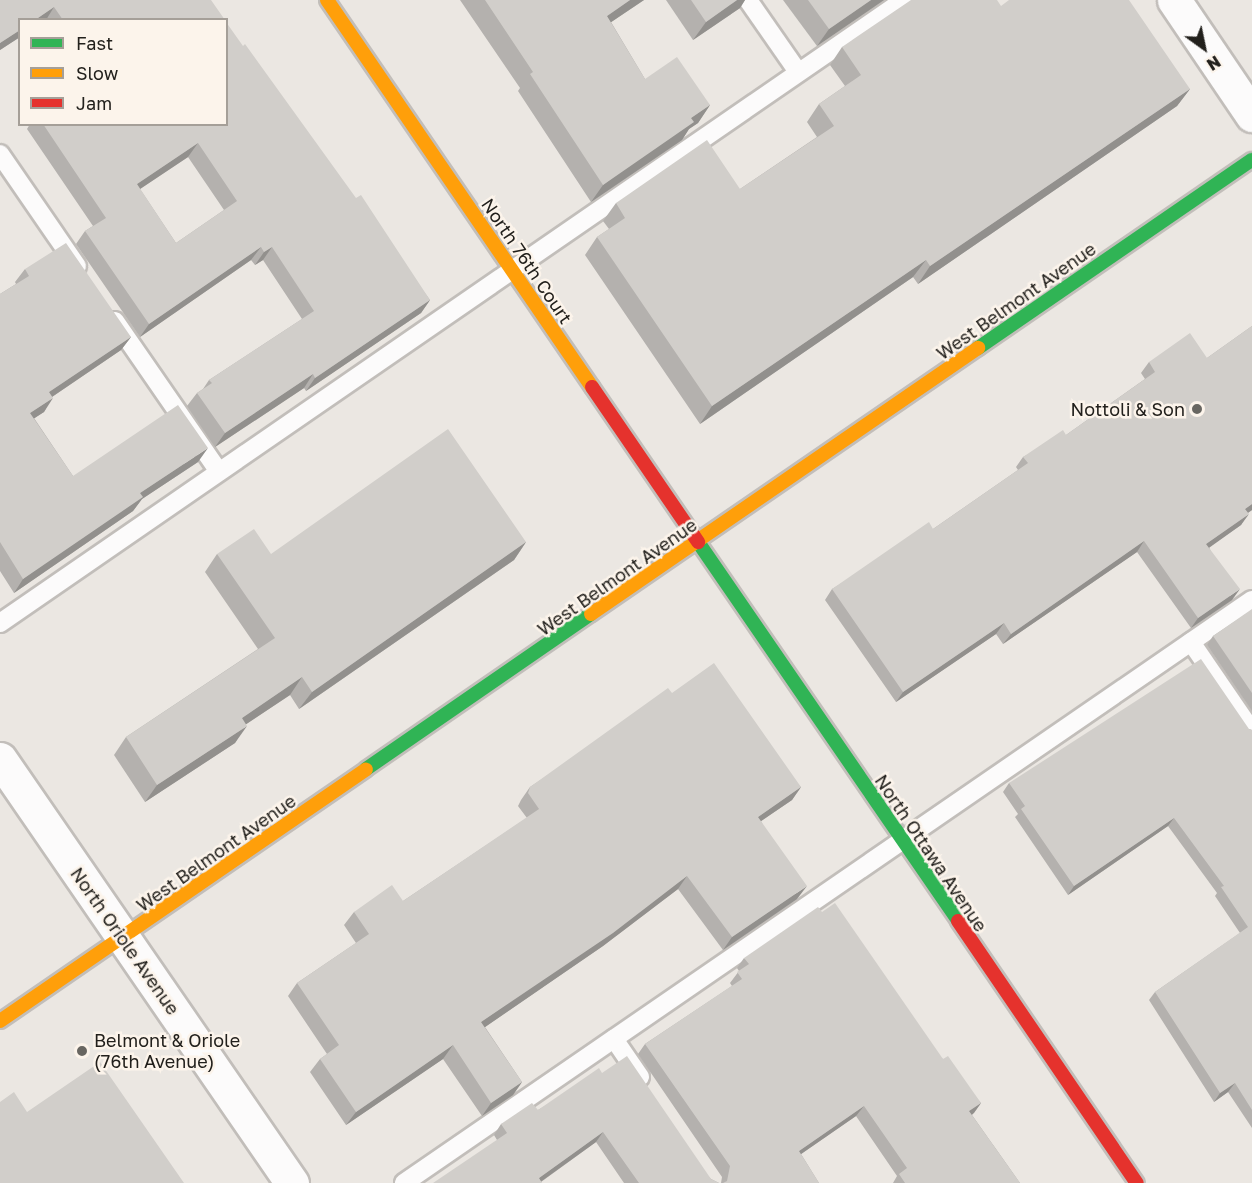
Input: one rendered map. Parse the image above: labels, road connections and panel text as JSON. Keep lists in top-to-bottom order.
{
  "streets": {
    "main road": ["North 76th Court", "West Belmont Avenue", "North Ottawa Avenue"],
    "street": ["North Oriole Avenue"]
  },
  "crossings": [
    ["North 76th Court", "West Belmont Avenue"],
    ["North 76th Court", "North Ottawa Avenue"],
    ["West Belmont Avenue", "North Ottawa Avenue"],
    ["West Belmont Avenue", "North Oriole Avenue"]
  ],
  "places": ["Nottoli & Son", "Belmont & Oriole (76th Avenue)"],
  "legend": ["Fast", "Slow", "Jam"],
  "north": "bottom right"
}
